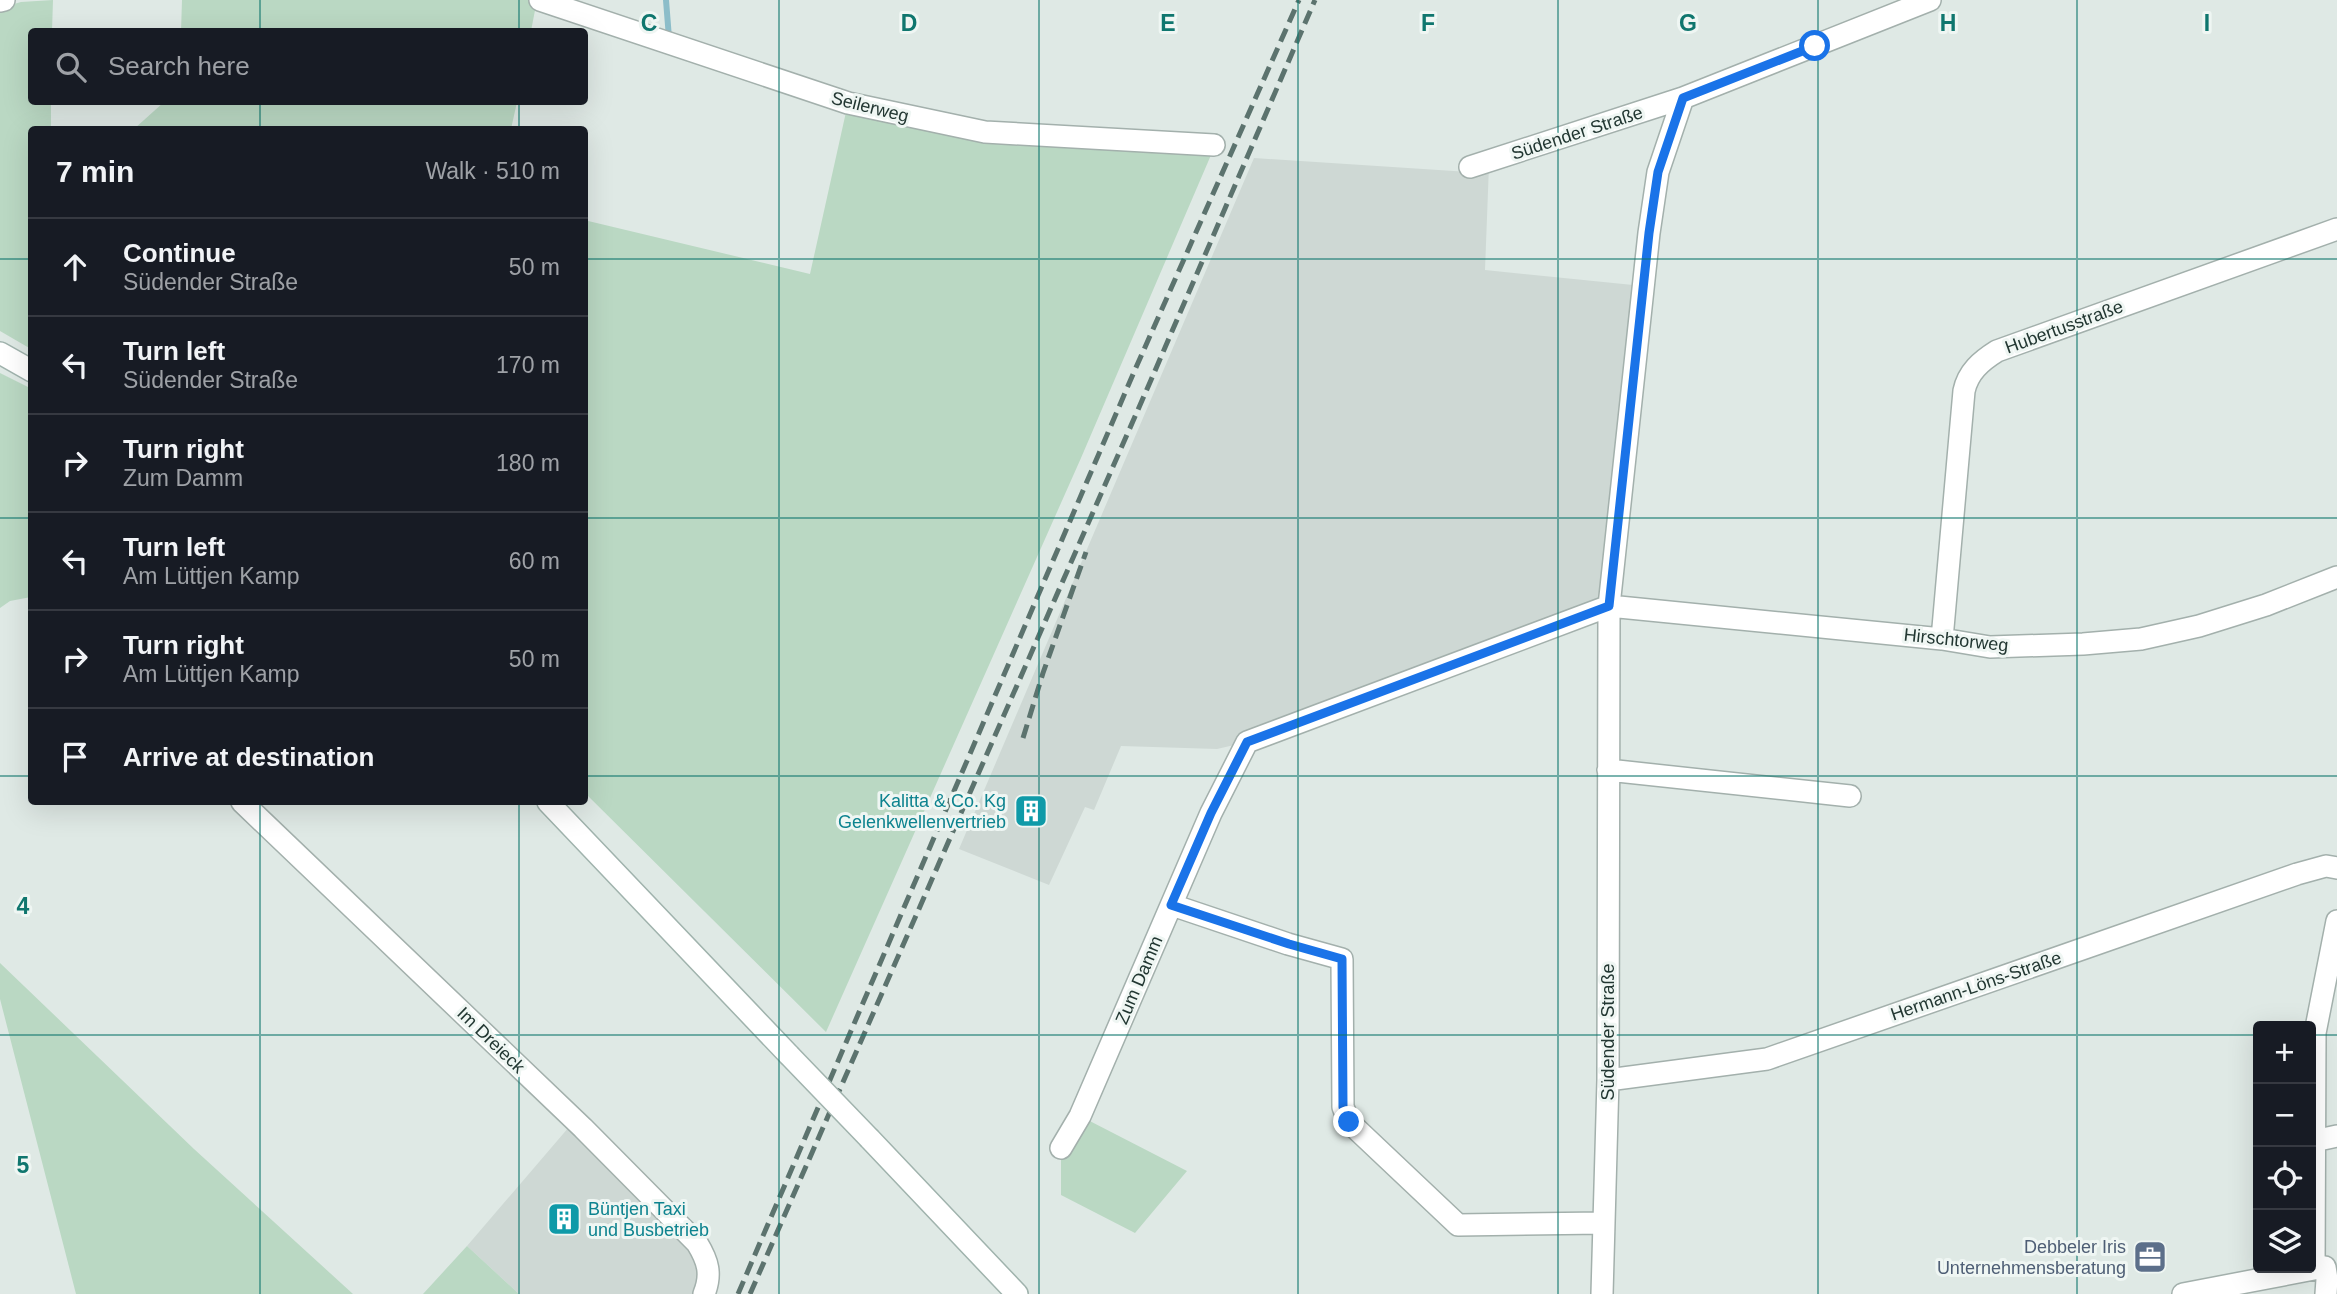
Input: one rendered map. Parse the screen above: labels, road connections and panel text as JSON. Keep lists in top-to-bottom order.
{
  "streets": {
    "street": [
      "Seilerweg",
      "Südender Straße",
      "Hubertusstraße",
      "Hirschtorweg",
      "Zum Damm",
      "Hermann-Löns-Straße",
      "Im Dreieck"
    ]
  },
  "crossings": [
    ["Südender Straße", "Hirschtorweg"],
    ["Südender Straße", "Zum Damm"],
    ["Südender Straße", "Hermann-Löns-Straße"],
    ["Hubertusstraße", "Hirschtorweg"],
    ["Hirschtorweg", "Zum Damm"]
  ],
  "places": {
    "building": ["Kalitta & Co. Kg Gelenkwellenvertrieb", "Büntjen Taxi und Busbetrieb"],
    "office": ["Debbeler Iris Unternehmensberatung"]
  },
  "page": {
    "search": "Search here",
    "heading": ["7 min", "Walk · 510 m"],
    "list": [
      ["Continue", "Südender Straße", "50 m"],
      ["Turn left", "Südender Straße", "170 m"],
      ["Turn right", "Zum Damm", "180 m"],
      ["Turn left", "Am Lüttjen Kamp", "60 m"],
      ["Turn right", "Am Lüttjen Kamp", "50 m"],
      "Arrive at destination"
    ],
    "map_buttons": ["+", "−"]
  },
  "grid": {
    "columns": [
      "C",
      "D",
      "E",
      "F",
      "G",
      "H",
      "I"
    ],
    "rows": ["4", "5"]
  }
}
